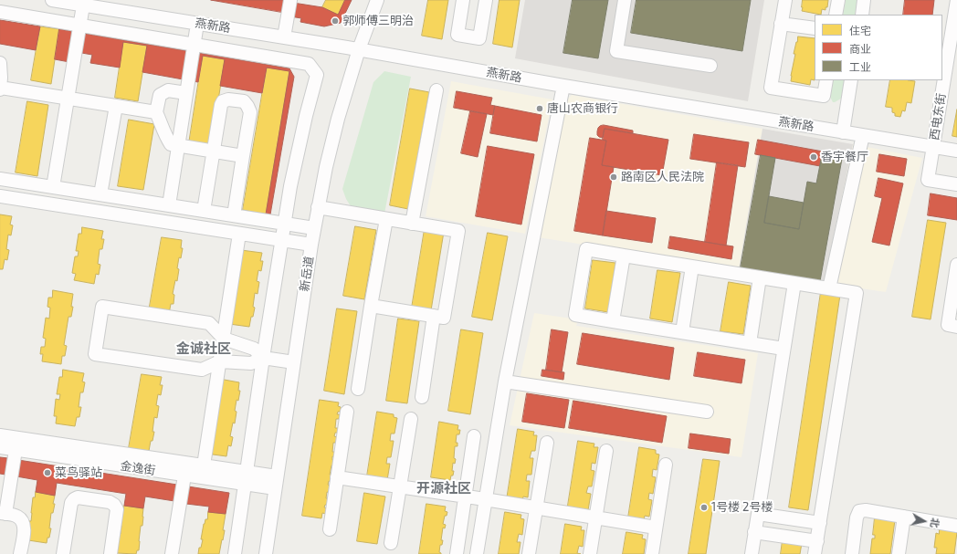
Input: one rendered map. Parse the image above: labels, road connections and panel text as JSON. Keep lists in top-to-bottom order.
{
  "streets": {
    "street": [
      "燕新路",
      "西电东街",
      "新岳道",
      "金逸街"
    ]
  },
  "crossings": [
    ["燕新路", "西电东街"],
    ["燕新路", "新岳道"],
    ["新岳道", "金逸街"]
  ],
  "districts": ["金诚社区", "开源社区"],
  "places": [
    "郭师傅三明治",
    "唐山农商银行",
    "香宇餐厅",
    "路南区人民法院",
    "菜鸟驿站",
    "1号楼 2号楼"
  ],
  "legend": ["住宅", "商业", "工业"],
  "north": "right"
}
